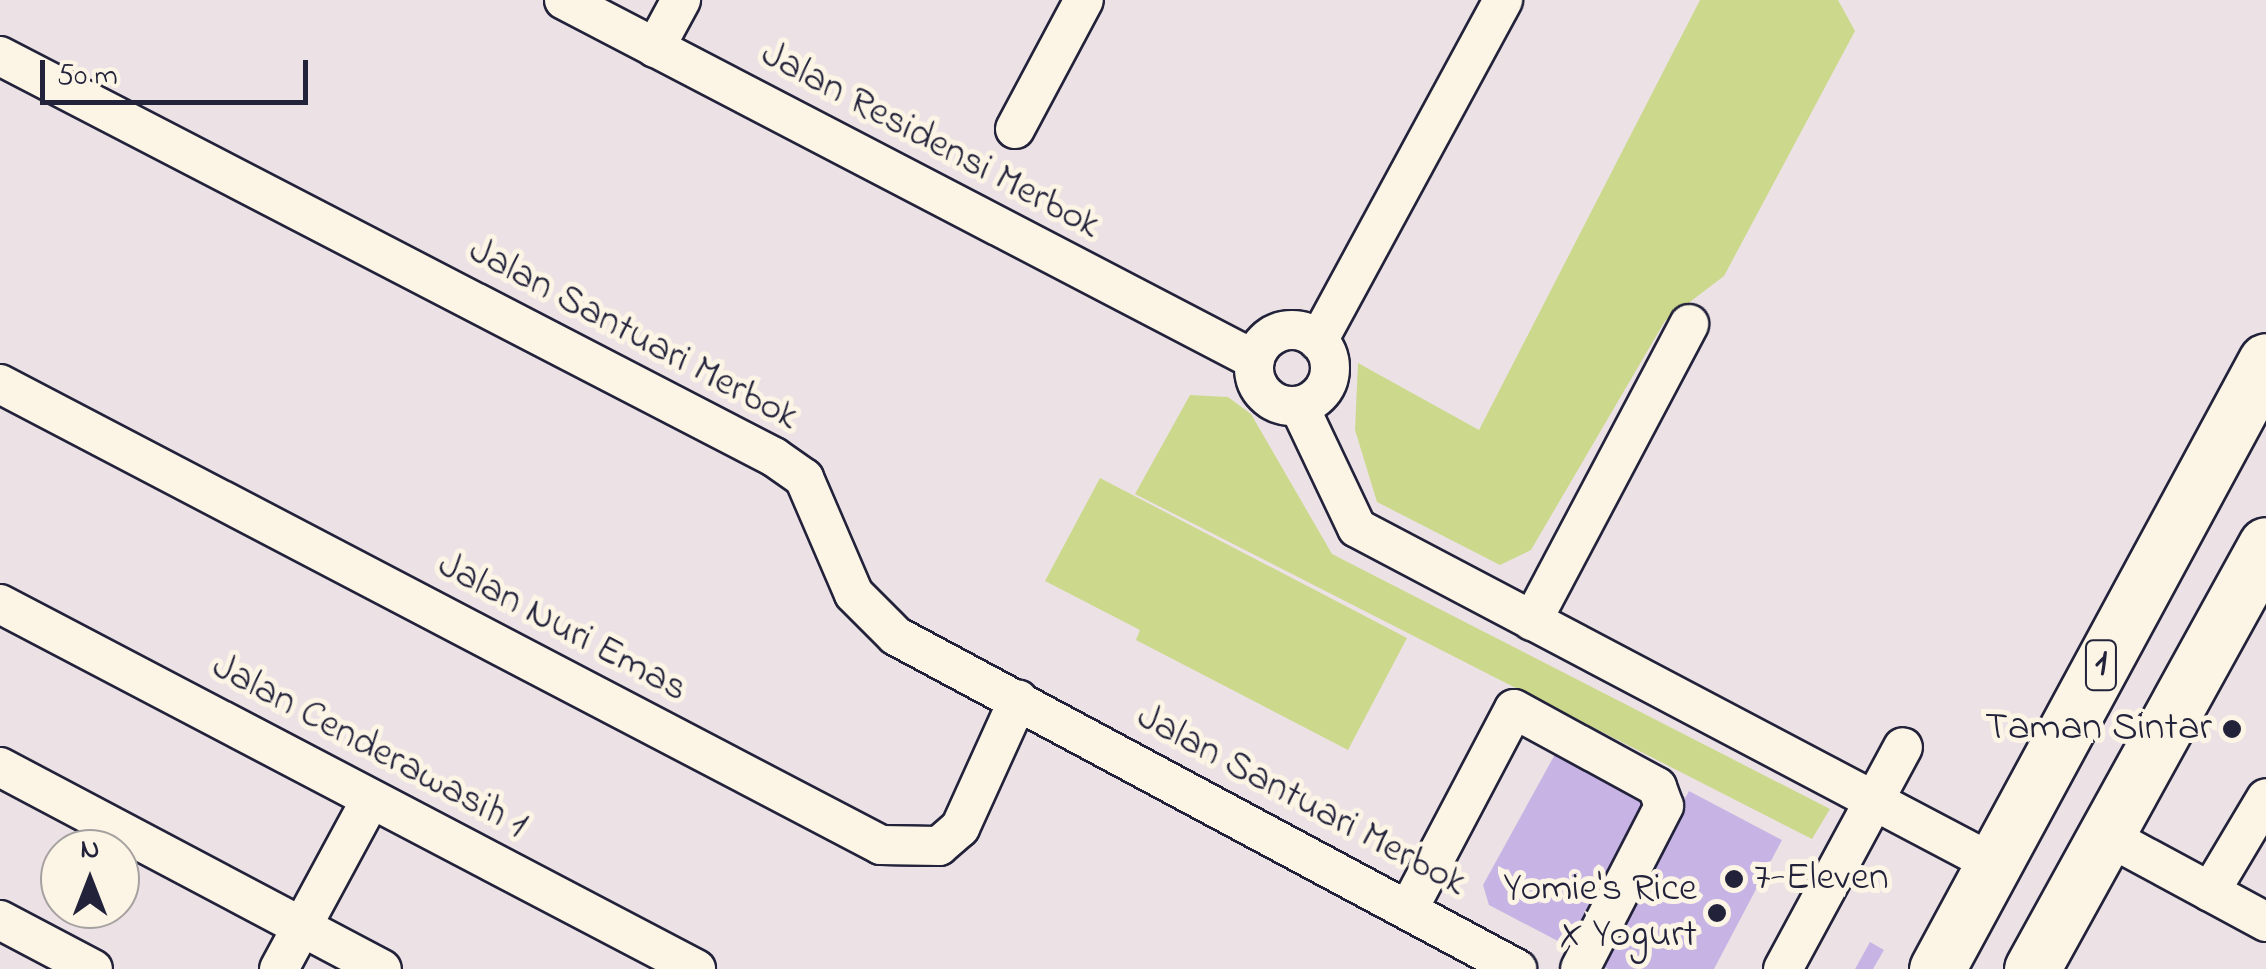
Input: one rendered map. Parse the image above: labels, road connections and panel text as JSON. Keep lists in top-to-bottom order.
{
  "streets": {
    "highway": ["1"],
    "street": [
      "Jalan Residensi Merbok",
      "Jalan Santuari Merbok",
      "Jalan Nuri Emas",
      "Jalan Cenderawasih 1"
    ]
  },
  "crossings": [
    ["Jalan Santuari Merbok", "Jalan Nuri Emas"]
  ],
  "places": ["Taman Sintar", "7-Eleven", "Yomie's Rice X Yogurt"],
  "scale_bar": "50 m",
  "north": "top"
}
